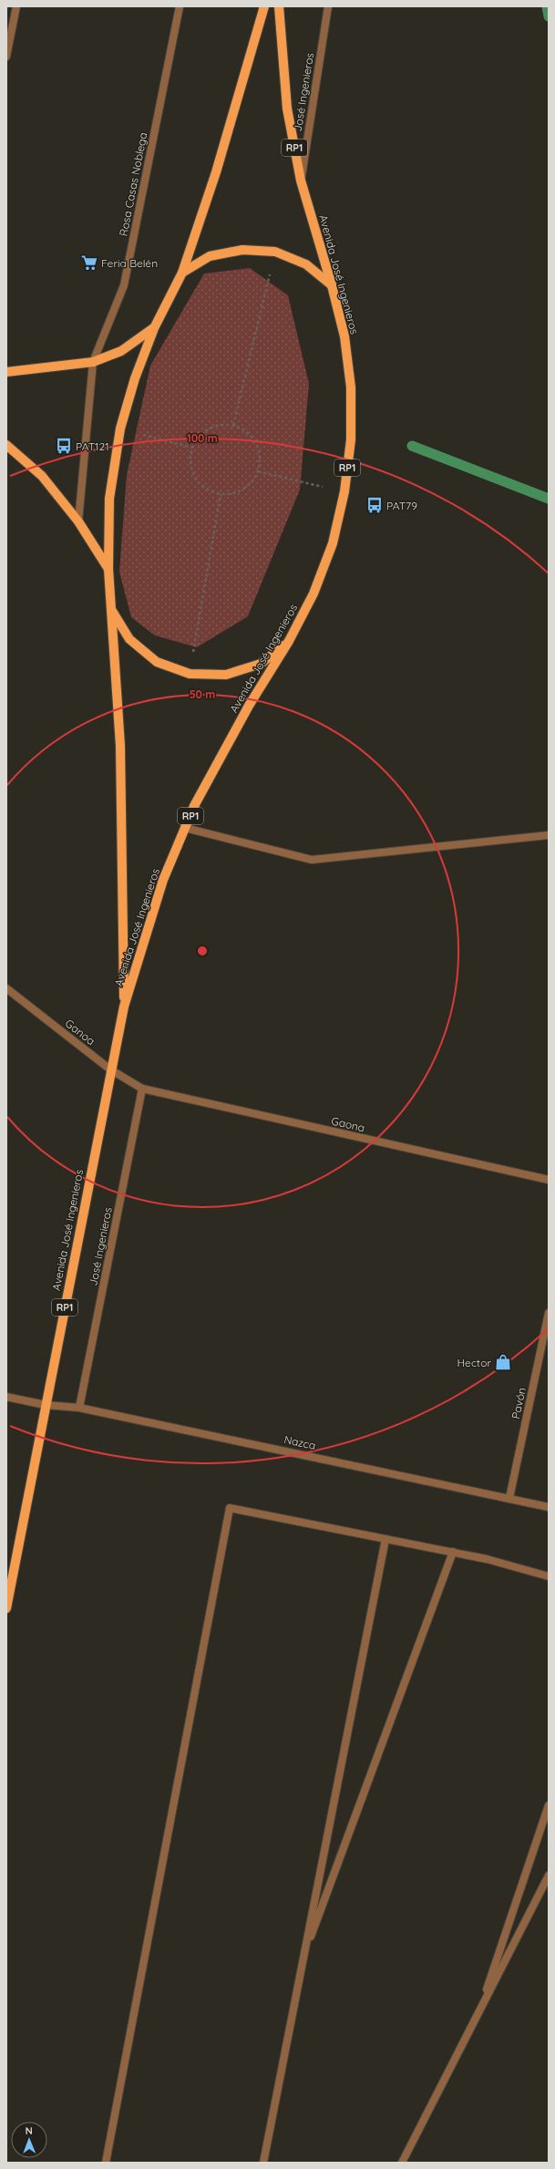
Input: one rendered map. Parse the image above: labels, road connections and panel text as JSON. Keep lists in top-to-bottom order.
{
  "streets": {
    "main road": ["RP1", "Avenida José Ingenieros"],
    "street": [
      "José Ingenieros",
      "Rosa Casas Noblega",
      "Ganoa",
      "Gaona",
      "Pavón",
      "Nazca"
    ]
  },
  "crossings": [
    ["José Ingenieros", "Avenida José Ingenieros"],
    ["José Ingenieros", "Ganoa"],
    ["José Ingenieros", "Gaona"],
    ["José Ingenieros", "Nazca"],
    ["RP1", "Avenida José Ingenieros"],
    ["Rosa Casas Noblega", "Avenida José Ingenieros"],
    ["Avenida José Ingenieros", "Ganoa"],
    ["Avenida José Ingenieros", "Nazca"],
    ["Ganoa", "Gaona"],
    ["Pavón", "Nazca"]
  ],
  "places": {
    "supermarket": ["Feria Belén"],
    "bus stop": ["PAT121", "PAT79"],
    "shop": ["Hector"]
  },
  "north": "top",
  "rings": ["100 m", "50 m"]
}
